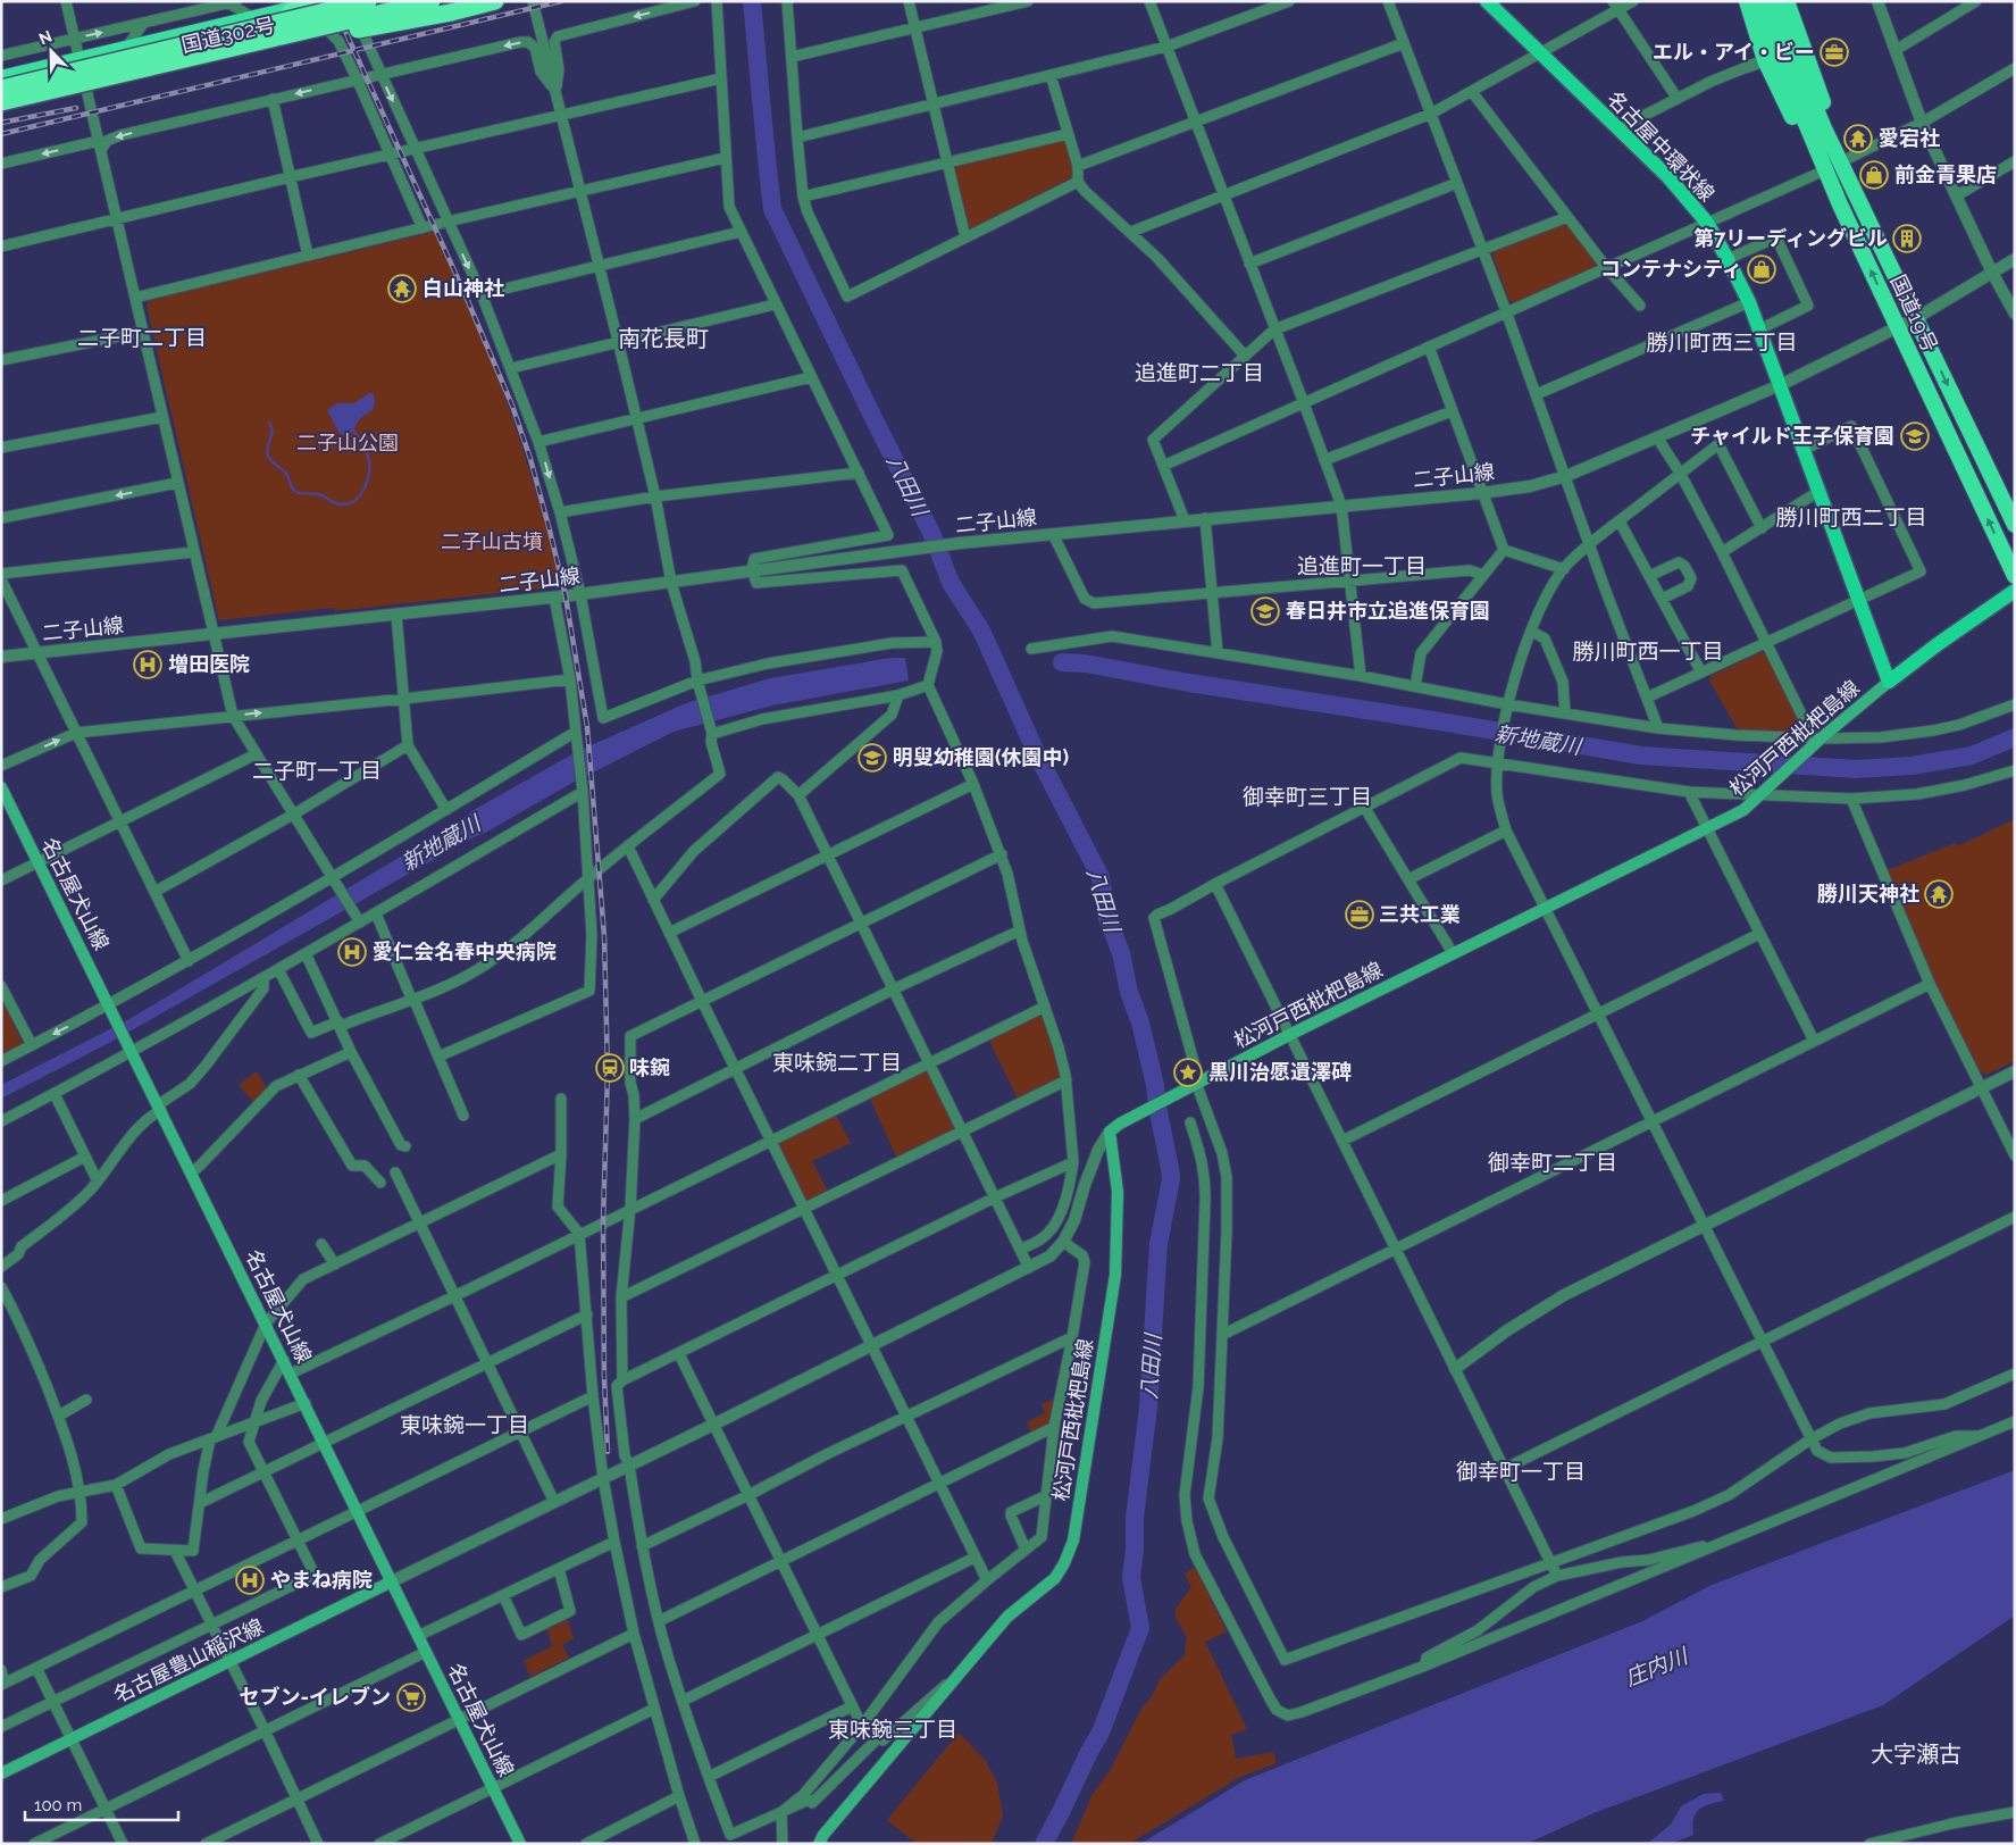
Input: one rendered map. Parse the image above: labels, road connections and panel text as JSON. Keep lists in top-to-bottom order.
{
  "streets": {
    "highway": ["国道302号", "国道19号"],
    "main road": [
      "名古屋中環状線",
      "松河戸西枇杷島線",
      "名古屋犬山線",
      "名古屋豊山稲沢線"
    ],
    "street": ["二子山線"]
  },
  "crossings": [
    ["名古屋中環状線", "二子山線"],
    ["名古屋中環状線", "松河戸西枇杷島線"],
    ["国道19号", "二子山線"],
    ["名古屋犬山線", "名古屋豊山稲沢線"]
  ],
  "districts": [
    "二子町二丁目",
    "南花長町",
    "勝川町西三丁目",
    "追進町二丁目",
    "勝川町西二丁目",
    "追進町一丁目",
    "勝川町西一丁目",
    "二子町一丁目",
    "御幸町三丁目",
    "東味鋺二丁目",
    "御幸町二丁目",
    "東味鋺一丁目",
    "御幸町一丁目",
    "東味鋺三丁目",
    "大字瀬古"
  ],
  "water": ["八田川", "新地蔵川", "庄内川"],
  "parks": ["二子山公園", "二子山古墳"],
  "places": {
    "office": ["エル・アイ・ビー", "三共工業"],
    "temple": ["愛宕社", "白山神社", "勝川天神社"],
    "shop": ["前金青果店", "コンテナシティ"],
    "building": ["第7リーディングビル"],
    "school or university": ["チャイルド王子保育園", "春日井市立追進保育園", "明叟幼稚園(休園中)"],
    "hospital": ["増田医院", "愛仁会名春中央病院", "やまね病院"],
    "station": ["味鋺"],
    "place": ["黒川治愿遺澤碑"],
    "supermarket": ["セブン-イレブン"]
  },
  "scale_bar": "100 m",
  "north": "top left"
}
